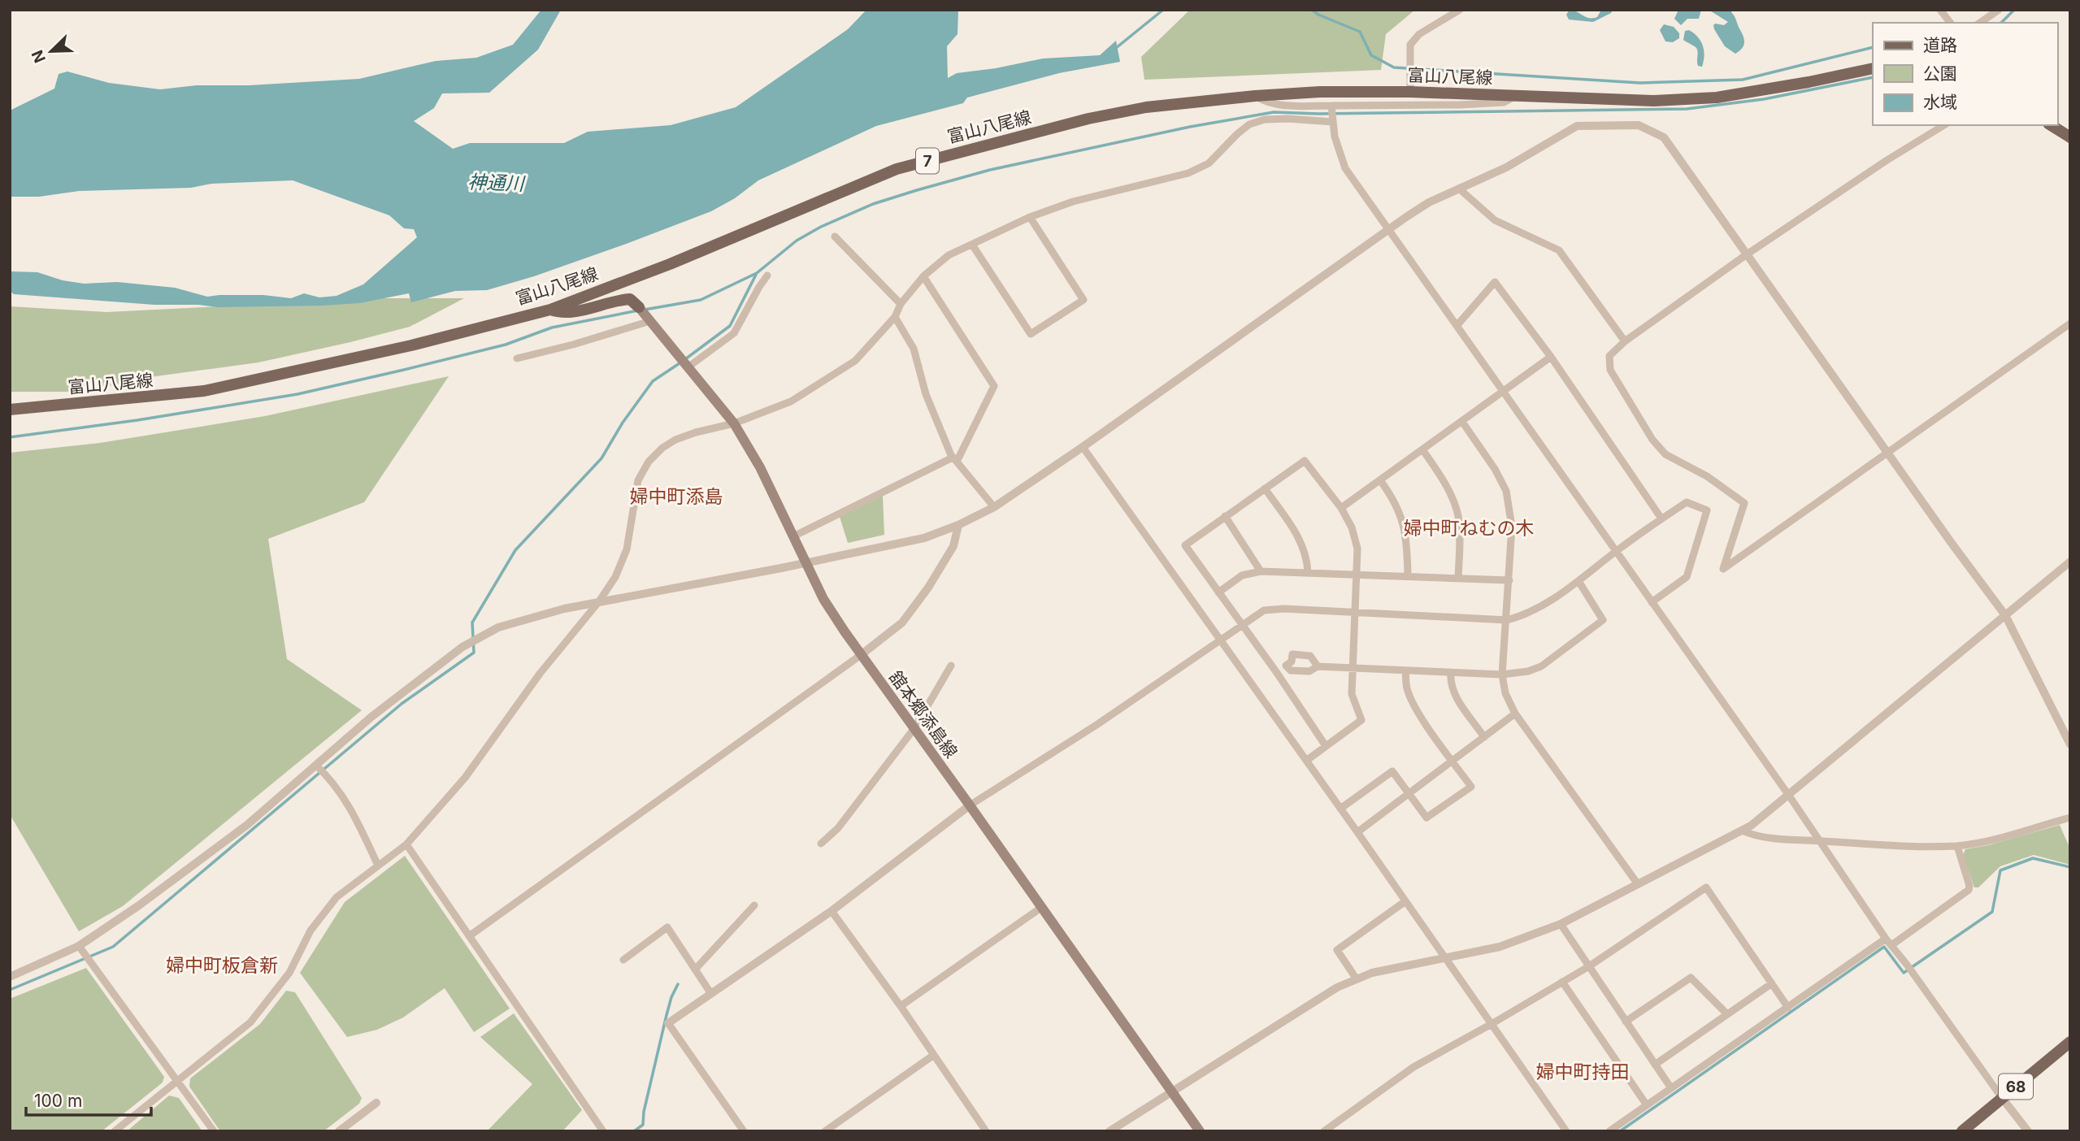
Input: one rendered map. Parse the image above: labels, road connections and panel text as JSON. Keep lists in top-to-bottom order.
{
  "streets": {
    "main road": [
      "富山八尾線",
      "7",
      "舘本郷添島線",
      "68"
    ]
  },
  "districts": [
    "婦中町添島",
    "婦中町ねむの木",
    "婦中町板倉新",
    "婦中町持田"
  ],
  "water": ["神通川"],
  "legend": ["道路", "公園", "水域"],
  "scale_bar": "100 m",
  "north": "bottom left"
}
